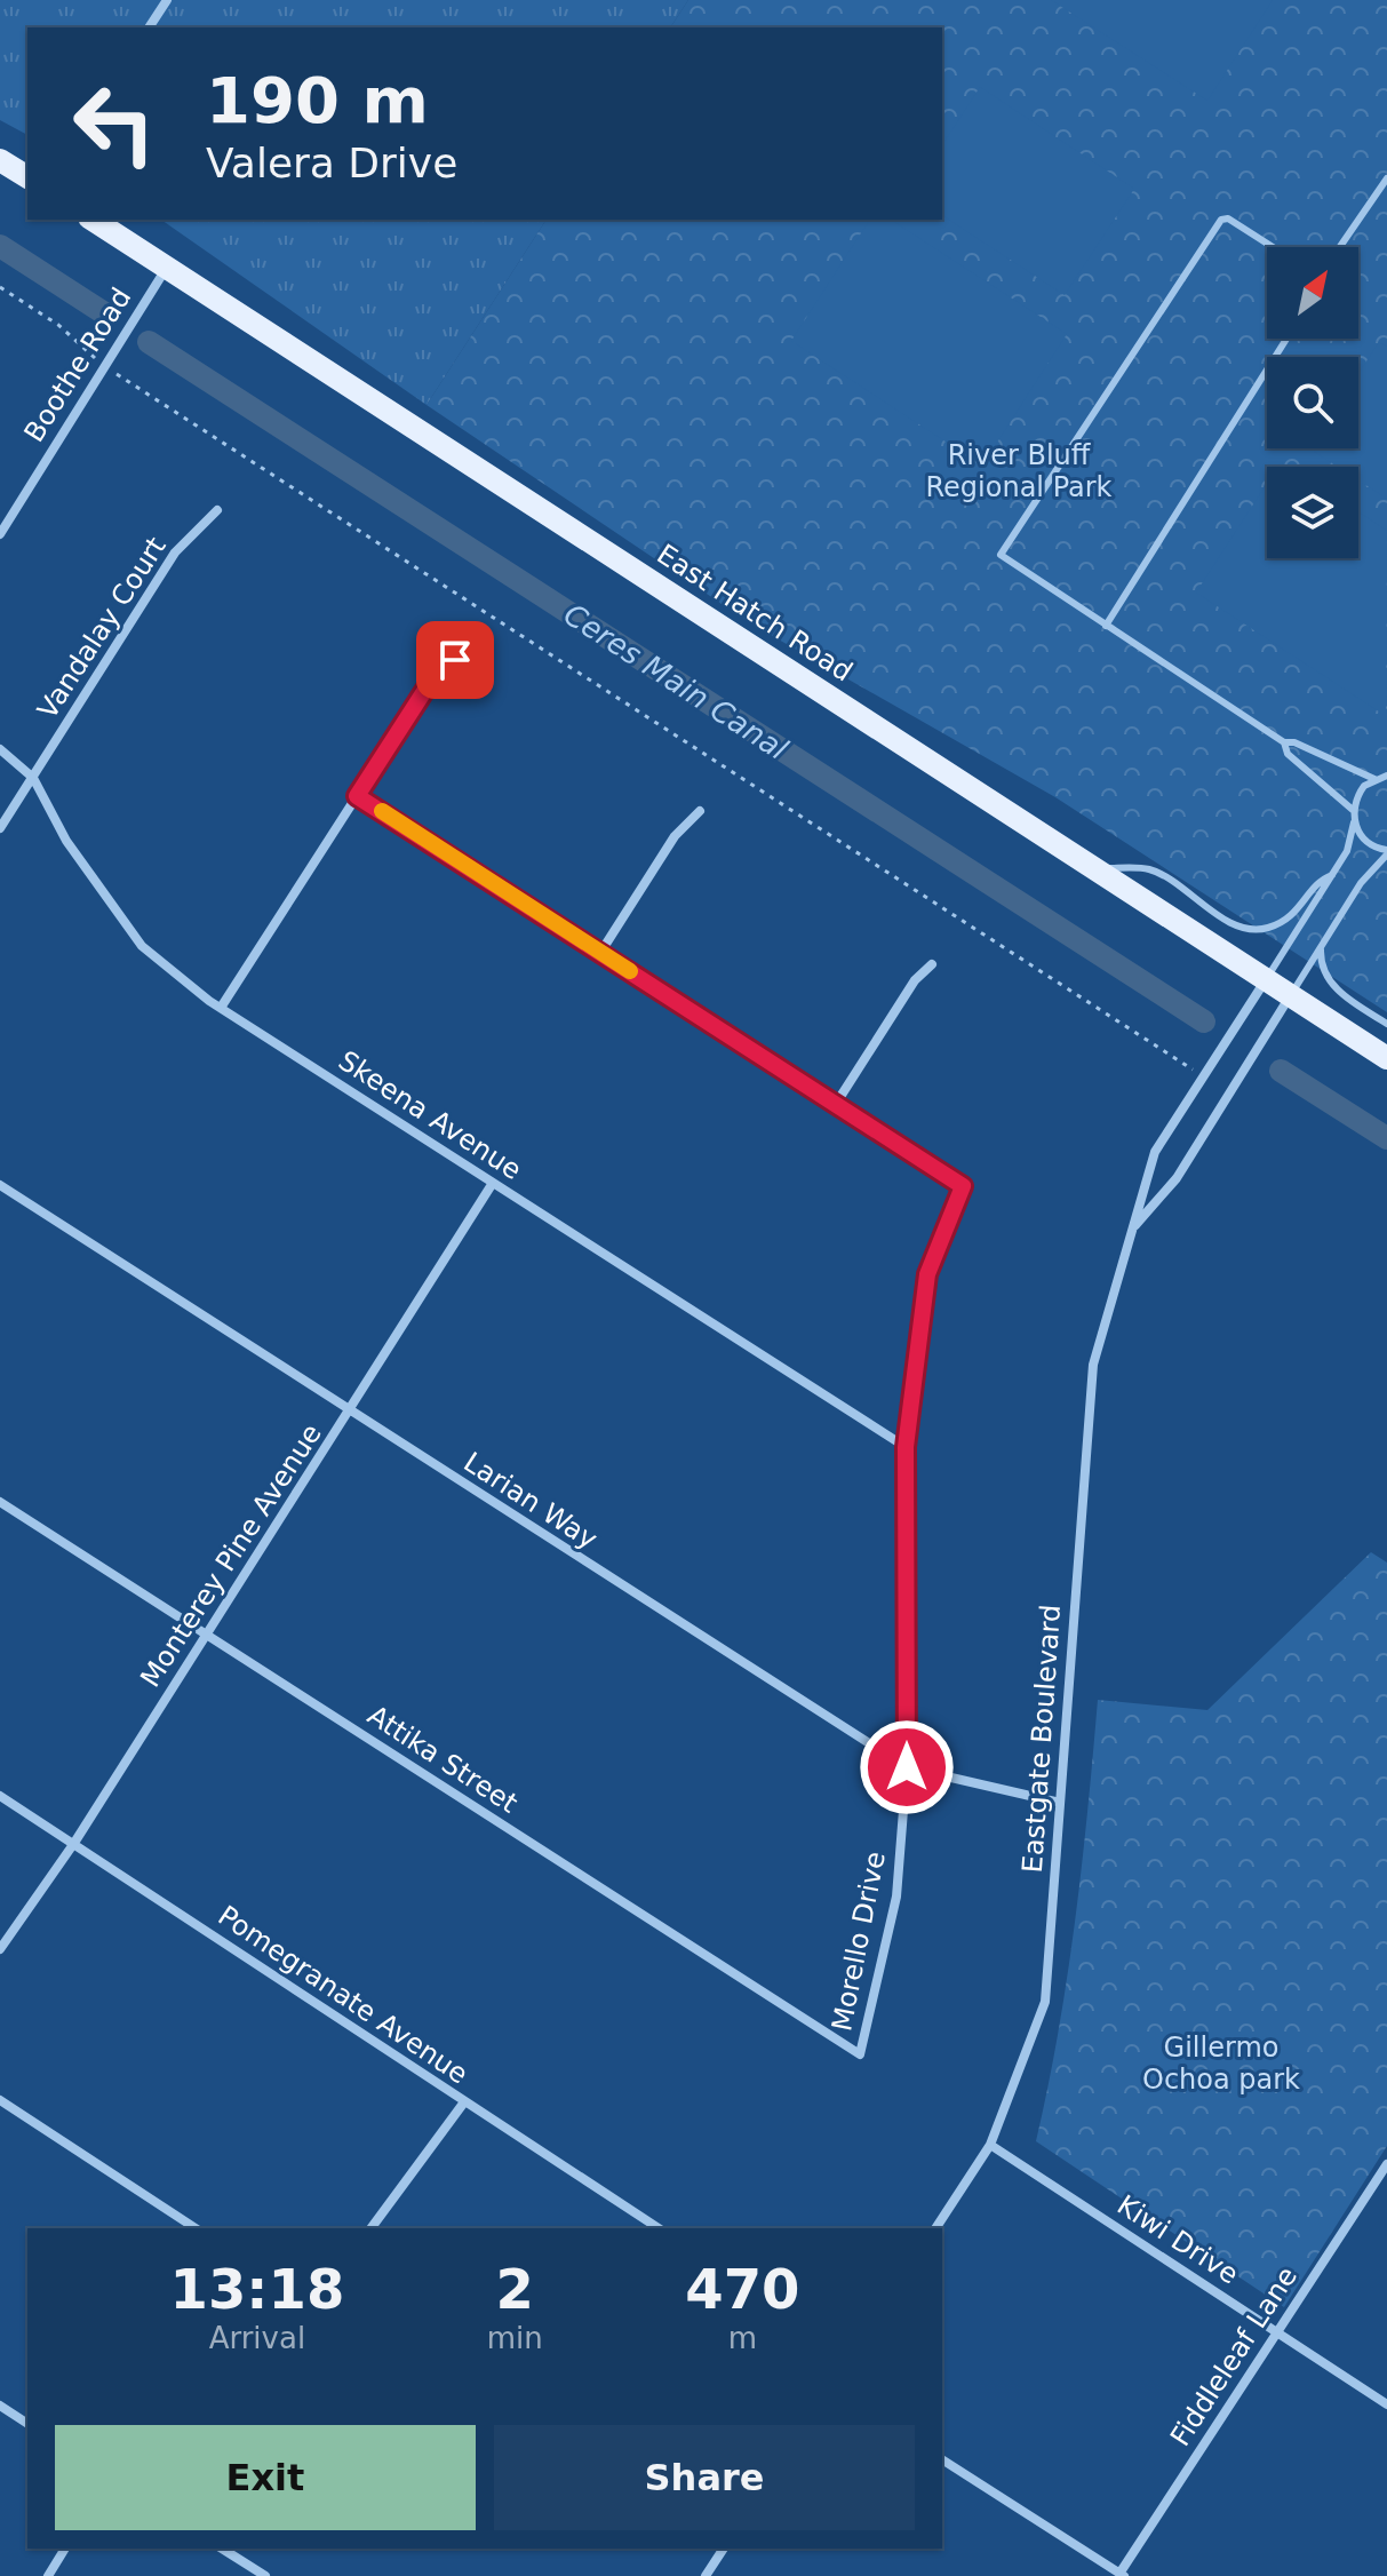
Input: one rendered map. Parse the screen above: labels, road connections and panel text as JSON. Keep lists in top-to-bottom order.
{
  "streets": {
    "main road": ["East Hatch Road"],
    "street": [
      "Boothe Road",
      "Vandalay Court",
      "Skeena Avenue",
      "Larian Way",
      "Monterey Pine Avenue",
      "Eastgate Boulevard",
      "Attika Street",
      "Morello Drive",
      "Pomegranate Avenue",
      "Kiwi Drive",
      "Fiddleleaf Lane"
    ]
  },
  "crossings": [
    ["Boothe Road", "East Hatch Road"],
    ["East Hatch Road", "Eastgate Boulevard"],
    ["Vandalay Court", "Skeena Avenue"],
    ["Skeena Avenue", "Monterey Pine Avenue"],
    ["Skeena Avenue", "Morello Drive"],
    ["Larian Way", "Monterey Pine Avenue"],
    ["Larian Way", "Eastgate Boulevard"],
    ["Larian Way", "Morello Drive"],
    ["Monterey Pine Avenue", "Attika Street"],
    ["Monterey Pine Avenue", "Pomegranate Avenue"],
    ["Eastgate Boulevard", "Kiwi Drive"],
    ["Attika Street", "Morello Drive"],
    ["Kiwi Drive", "Fiddleleaf Lane"]
  ],
  "water": ["Ceres Main Canal"],
  "parks": ["River Bluff Regional Park", "Gillermo Ochoa park"],
  "north": "top right",
  "page": {
    "turn": ["190 m", "Valera Drive"],
    "eta": [
      "13:18",
      "Arrival",
      "2",
      "min",
      "470",
      "m"
    ],
    "buttons": ["Exit", "Share"]
  }
}
